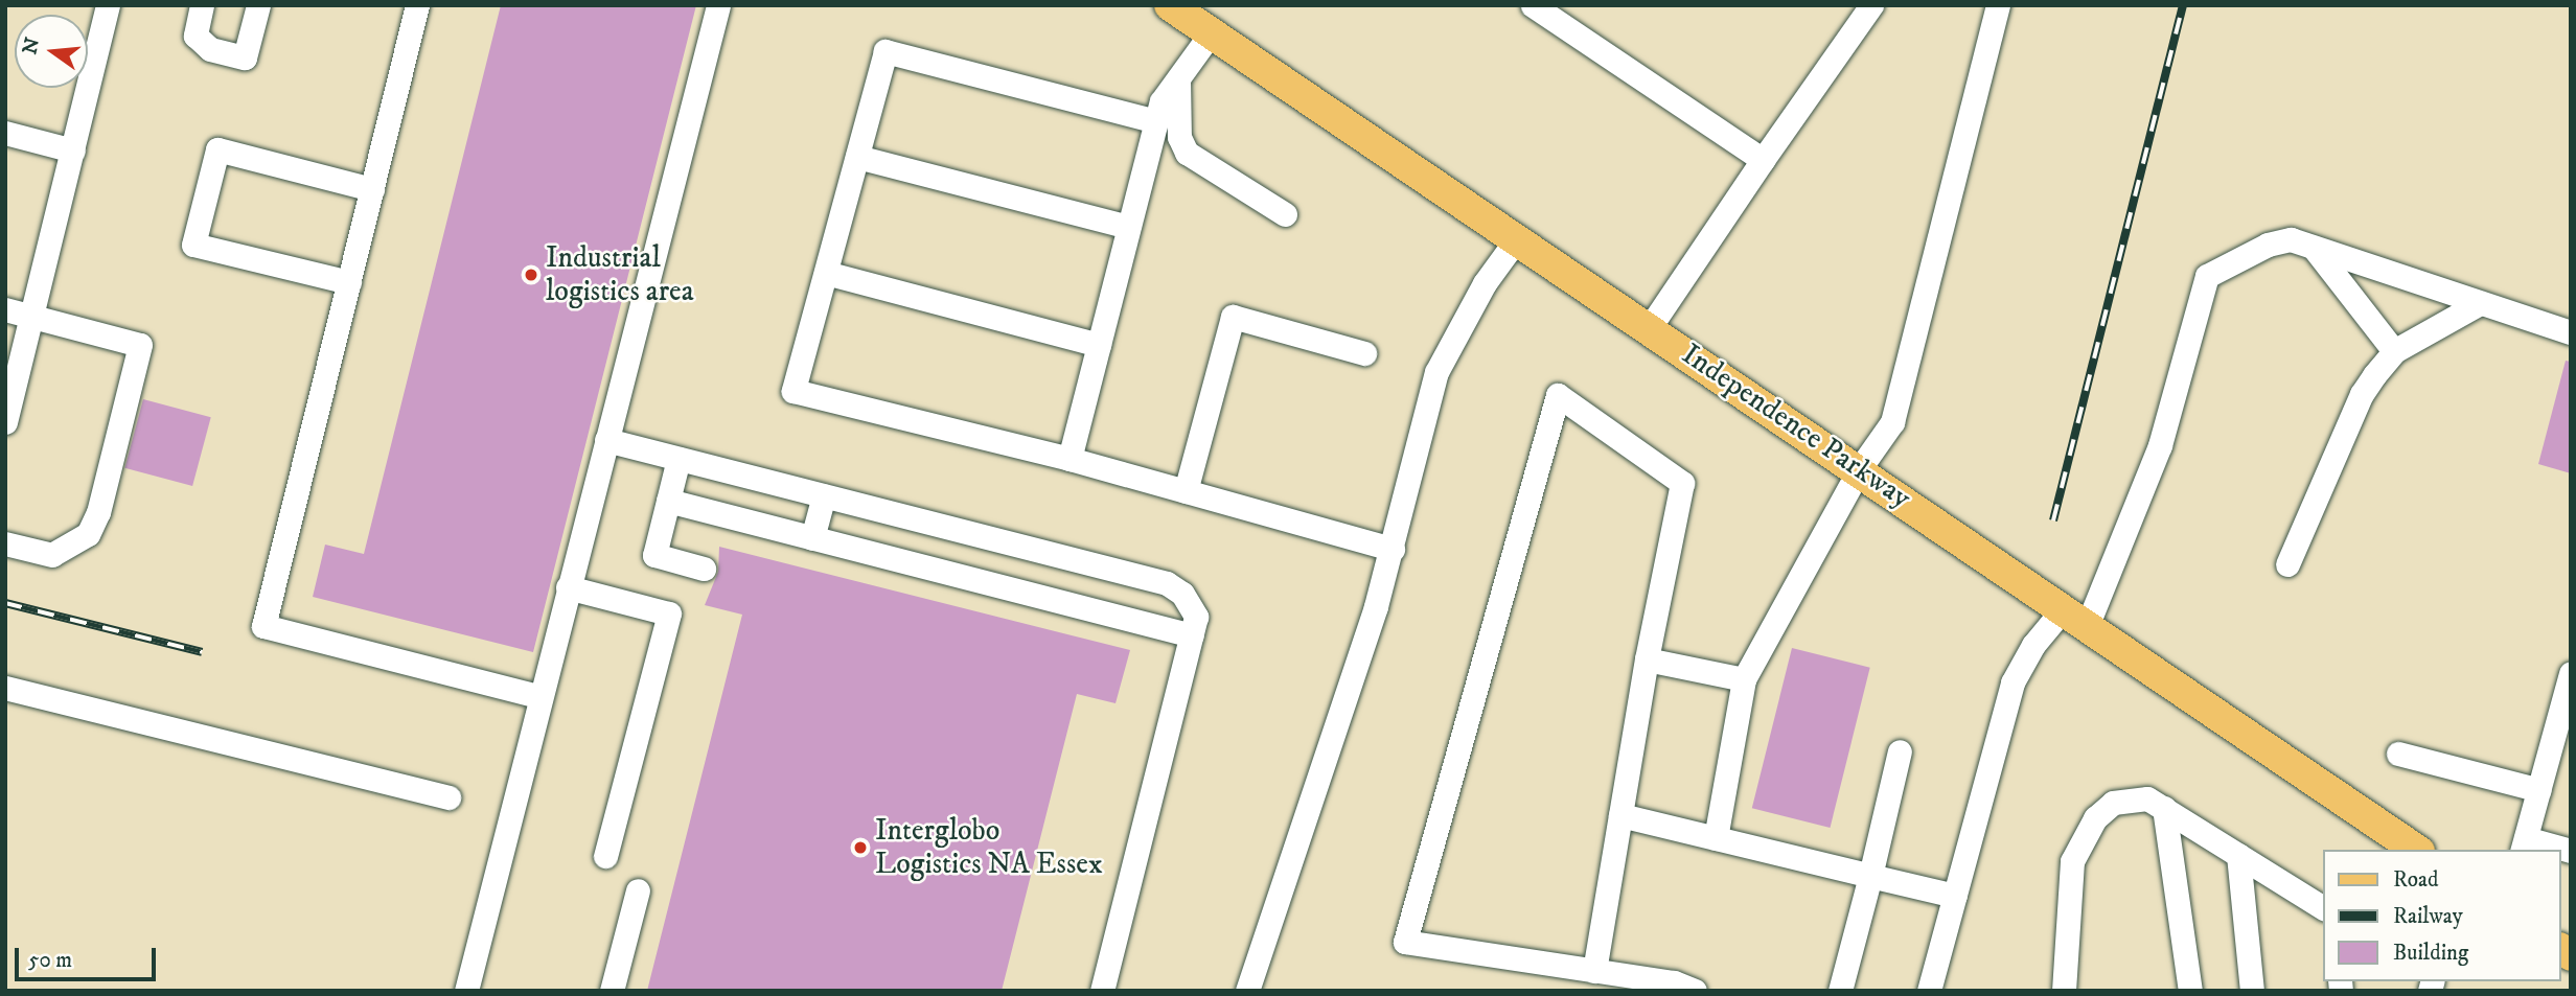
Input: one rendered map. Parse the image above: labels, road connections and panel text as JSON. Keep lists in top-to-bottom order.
{
  "streets": {
    "main road": ["Independence Parkway"]
  },
  "places": ["Industrial logistics area", "Interglobo Logistics NA Essex"],
  "legend": ["Road", "Railway", "Building"],
  "scale_bar": "50 m",
  "north": "left"
}
